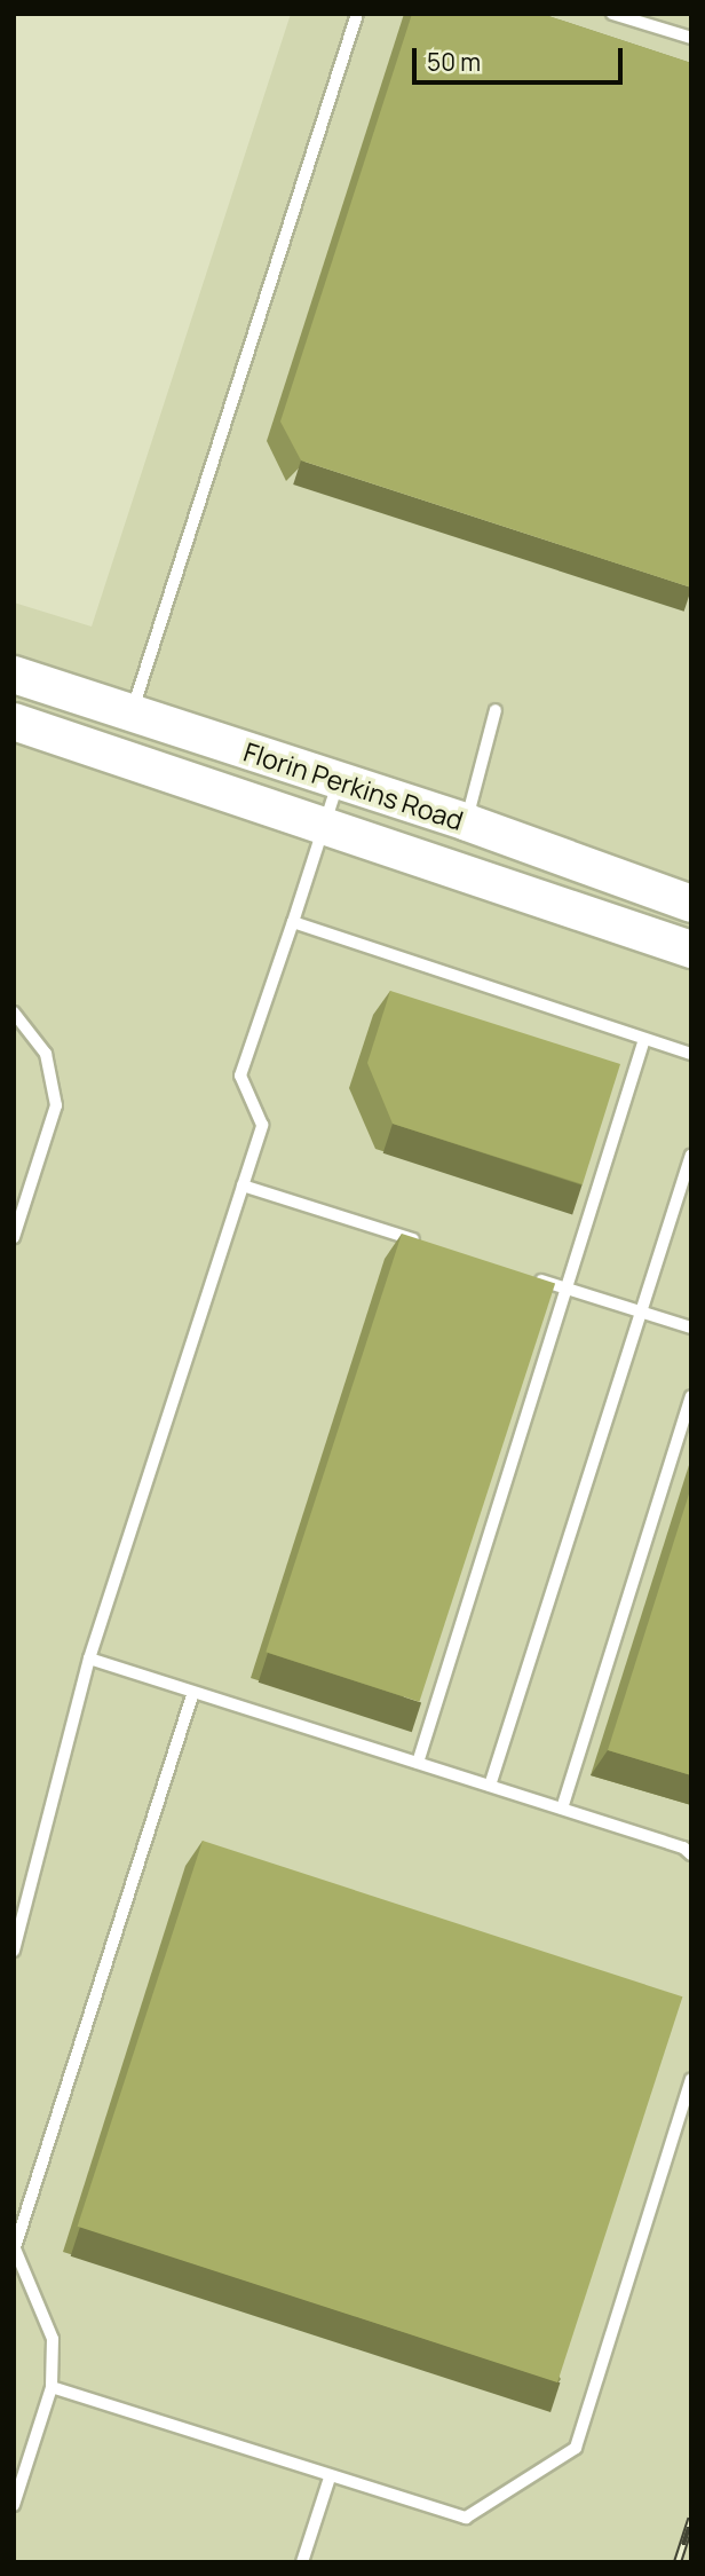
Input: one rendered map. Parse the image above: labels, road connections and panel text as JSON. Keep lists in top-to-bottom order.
{
  "streets": {
    "main road": ["Florin Perkins Road"]
  },
  "scale_bar": "50 m"
}
